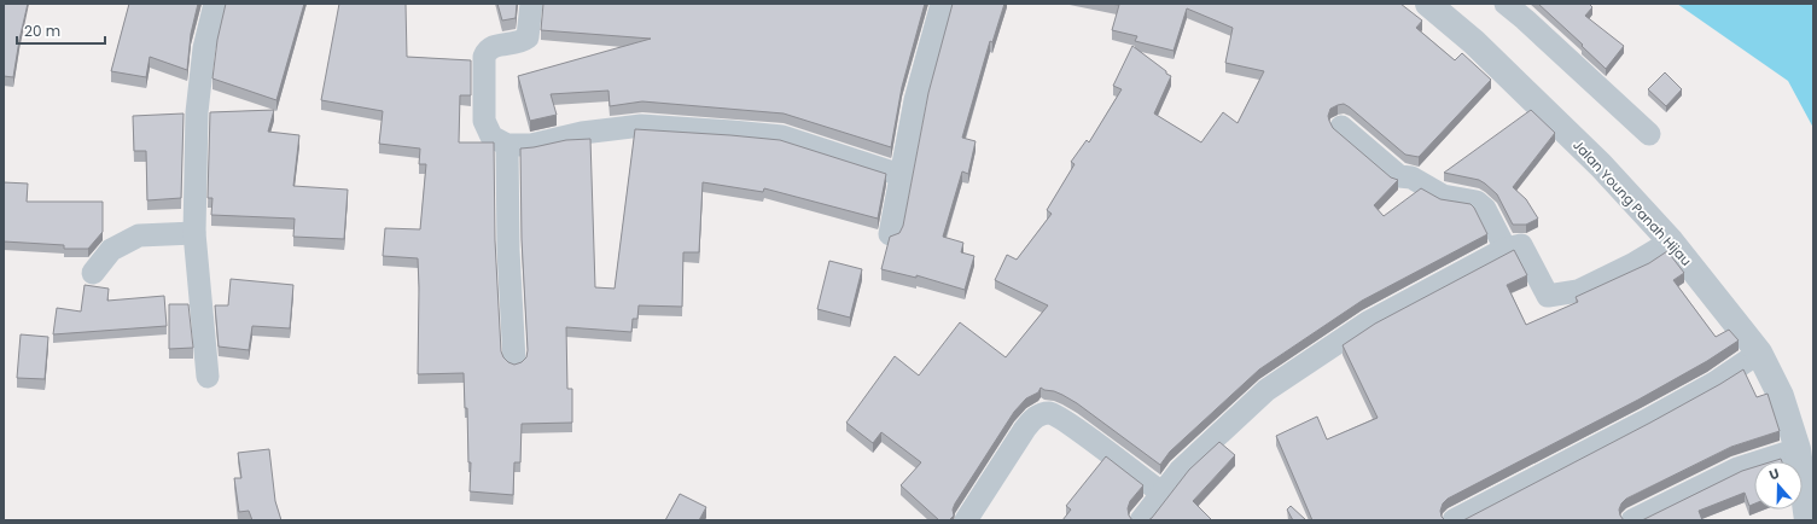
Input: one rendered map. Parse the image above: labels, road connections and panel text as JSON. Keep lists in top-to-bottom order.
{
  "streets": {
    "street": ["Jalan Young Panah Hijau"]
  },
  "scale_bar": "20 m",
  "north": "top"
}
